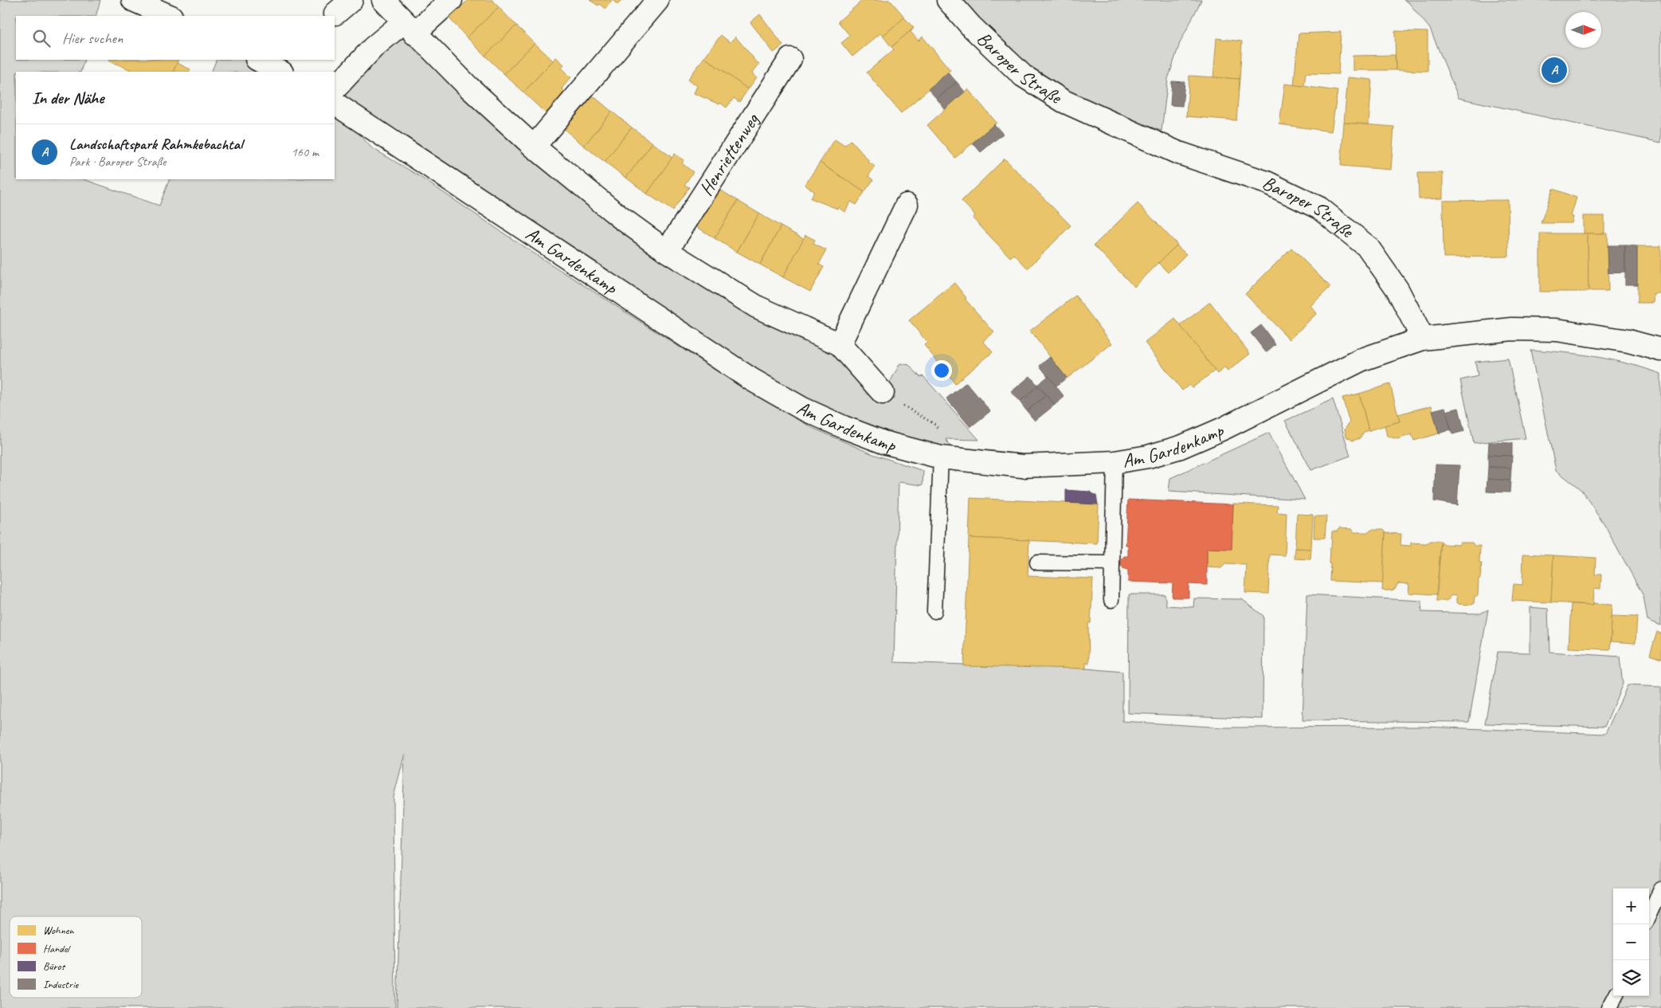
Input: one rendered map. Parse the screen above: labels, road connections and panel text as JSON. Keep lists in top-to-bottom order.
{
  "streets": {
    "street": ["Baroper Straße", "Henriettenweg", "Am Gardenkamp"]
  },
  "crossings": [
    ["Baroper Straße", "Am Gardenkamp"]
  ],
  "legend": [
    "Wohnen",
    "Handel",
    "Büros",
    "Industrie"
  ],
  "north": "right",
  "page": {
    "search": "Hier suchen",
    "pins": "A",
    "heading": "In der Nähe",
    "list": [
      {
        "mark": "A",
        "name": "Landschaftspark Rahmkebachtal",
        "note": "Park · Baroper Straße",
        "value": "160 m"
      }
    ],
    "map_buttons": ["+", "−"]
  }
}
